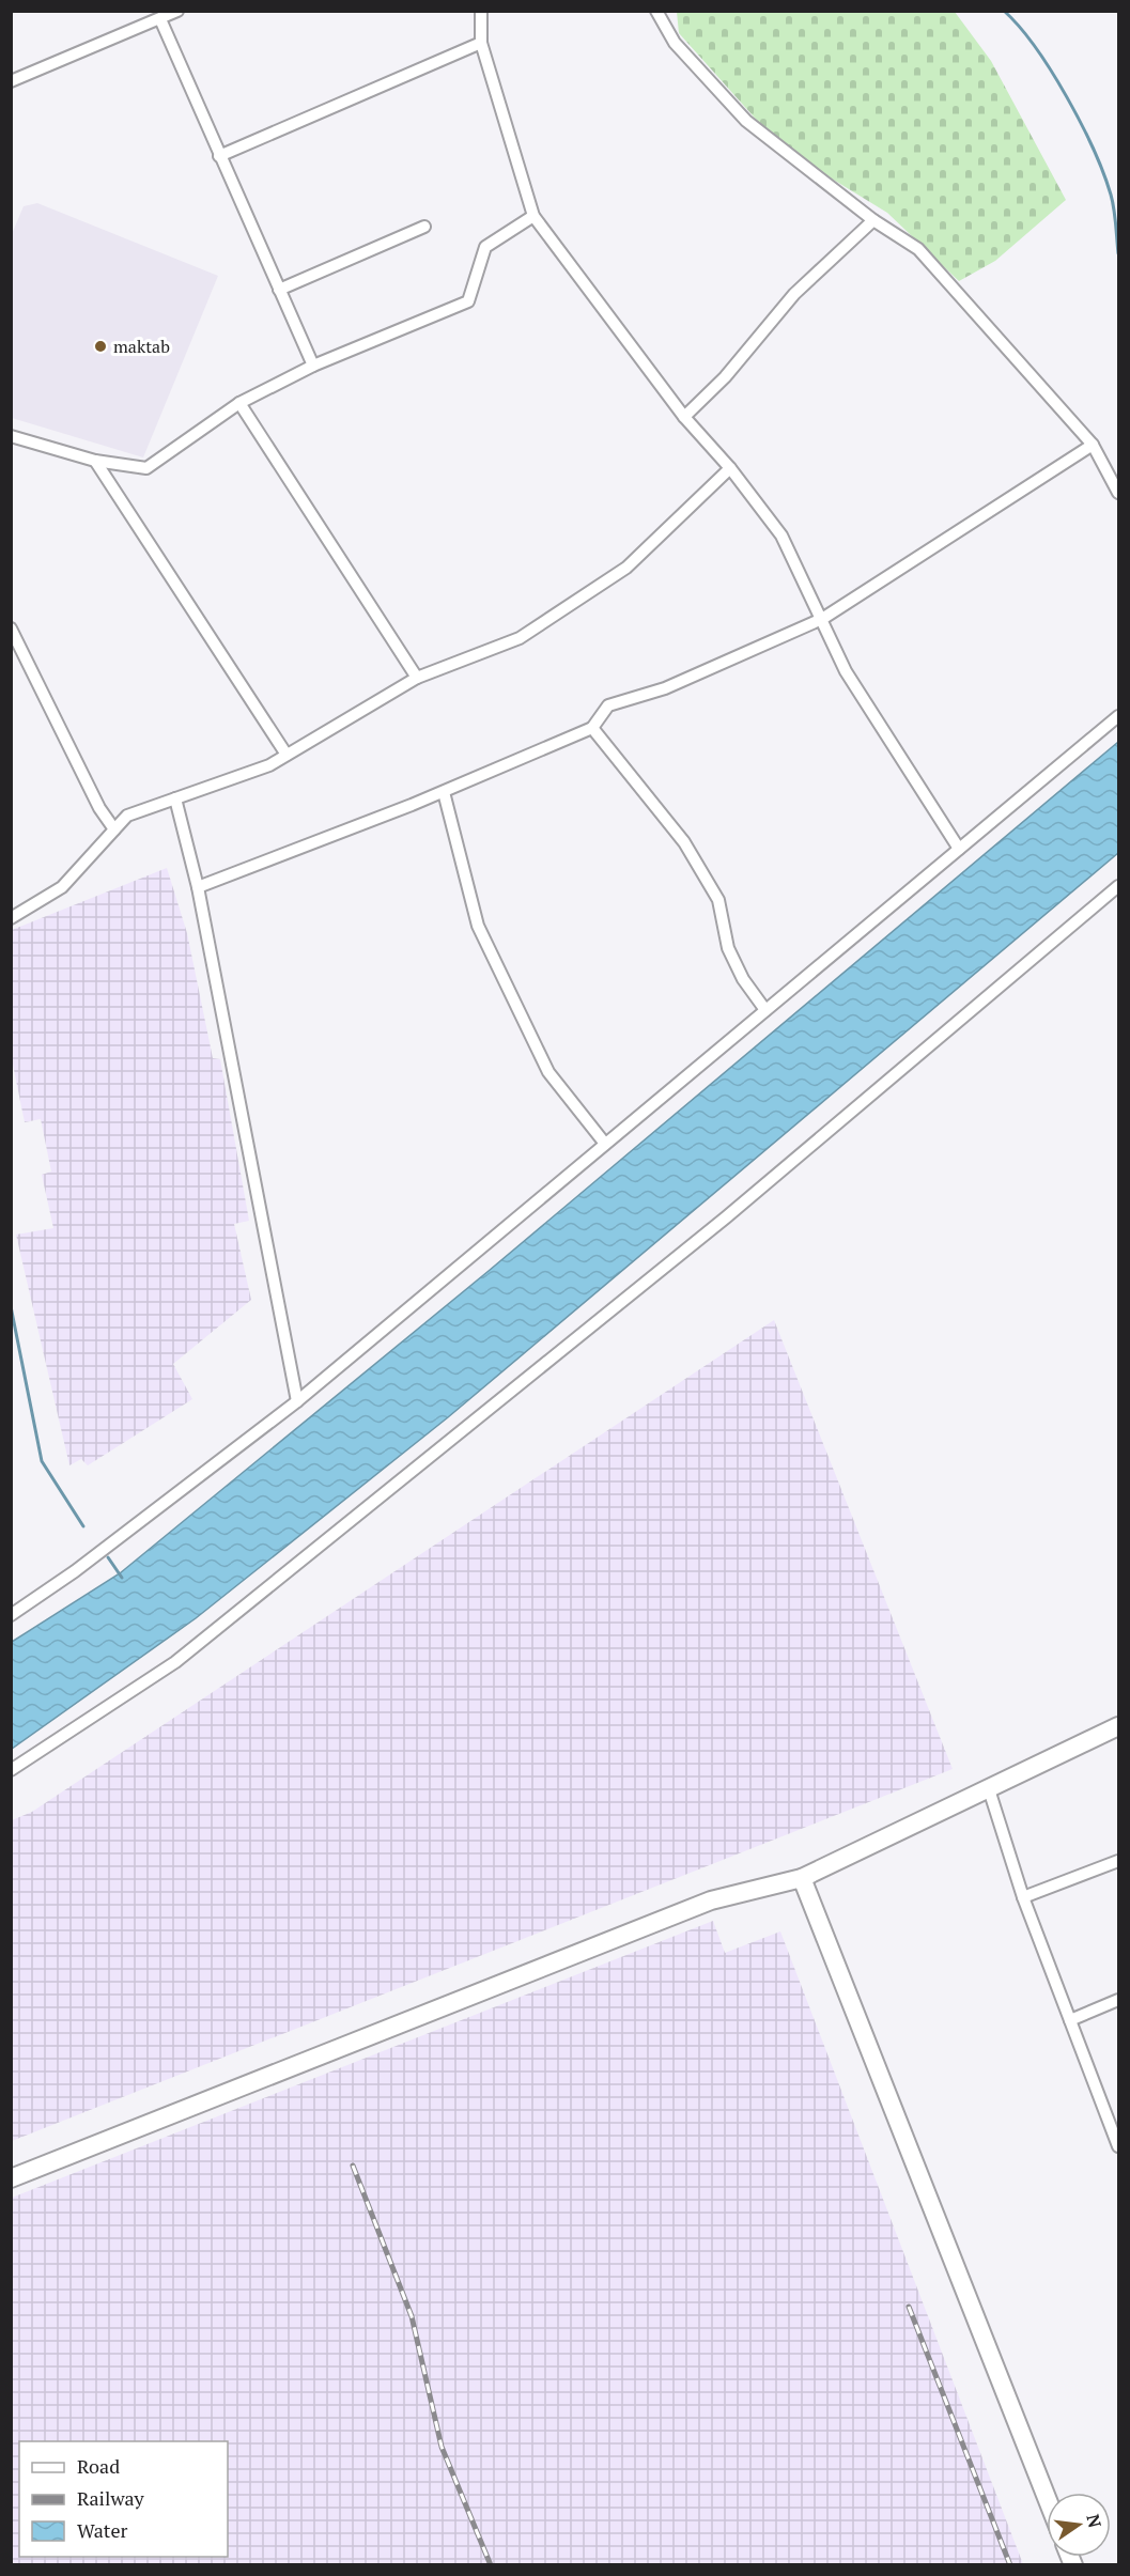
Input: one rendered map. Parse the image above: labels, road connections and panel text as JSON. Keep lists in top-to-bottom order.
{
  "places": ["maktab"],
  "legend": ["Road", "Railway", "Water"],
  "north": "right"
}
